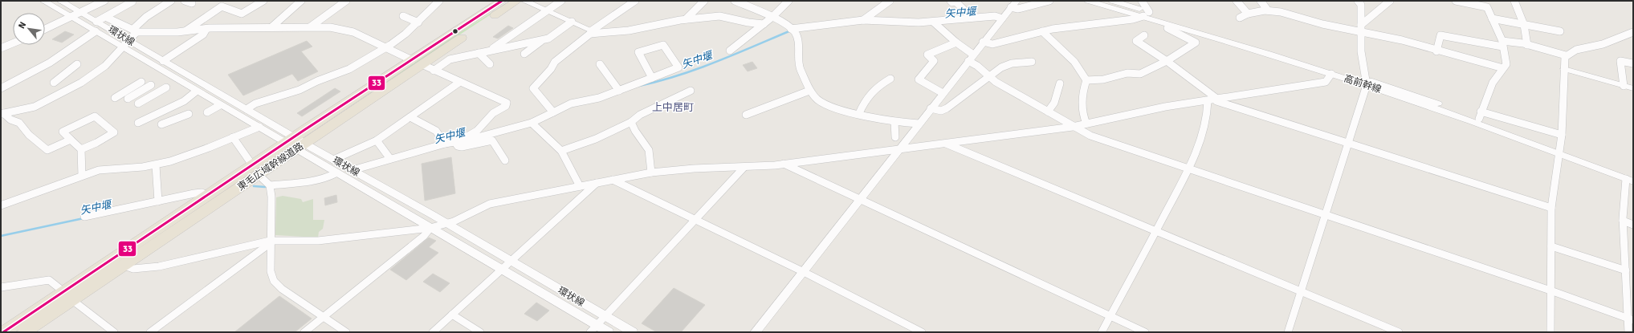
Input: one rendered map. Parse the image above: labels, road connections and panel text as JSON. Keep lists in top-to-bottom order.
{
  "streets": {
    "highway": ["東毛広域幹線道路"],
    "street": ["環状線", "高前幹線"]
  },
  "crossings": [
    ["環状線", "東毛広域幹線道路"]
  ],
  "districts": ["上中居町"],
  "water": ["矢中堰"],
  "lines": ["transit line 33"],
  "north": "top left"
}
